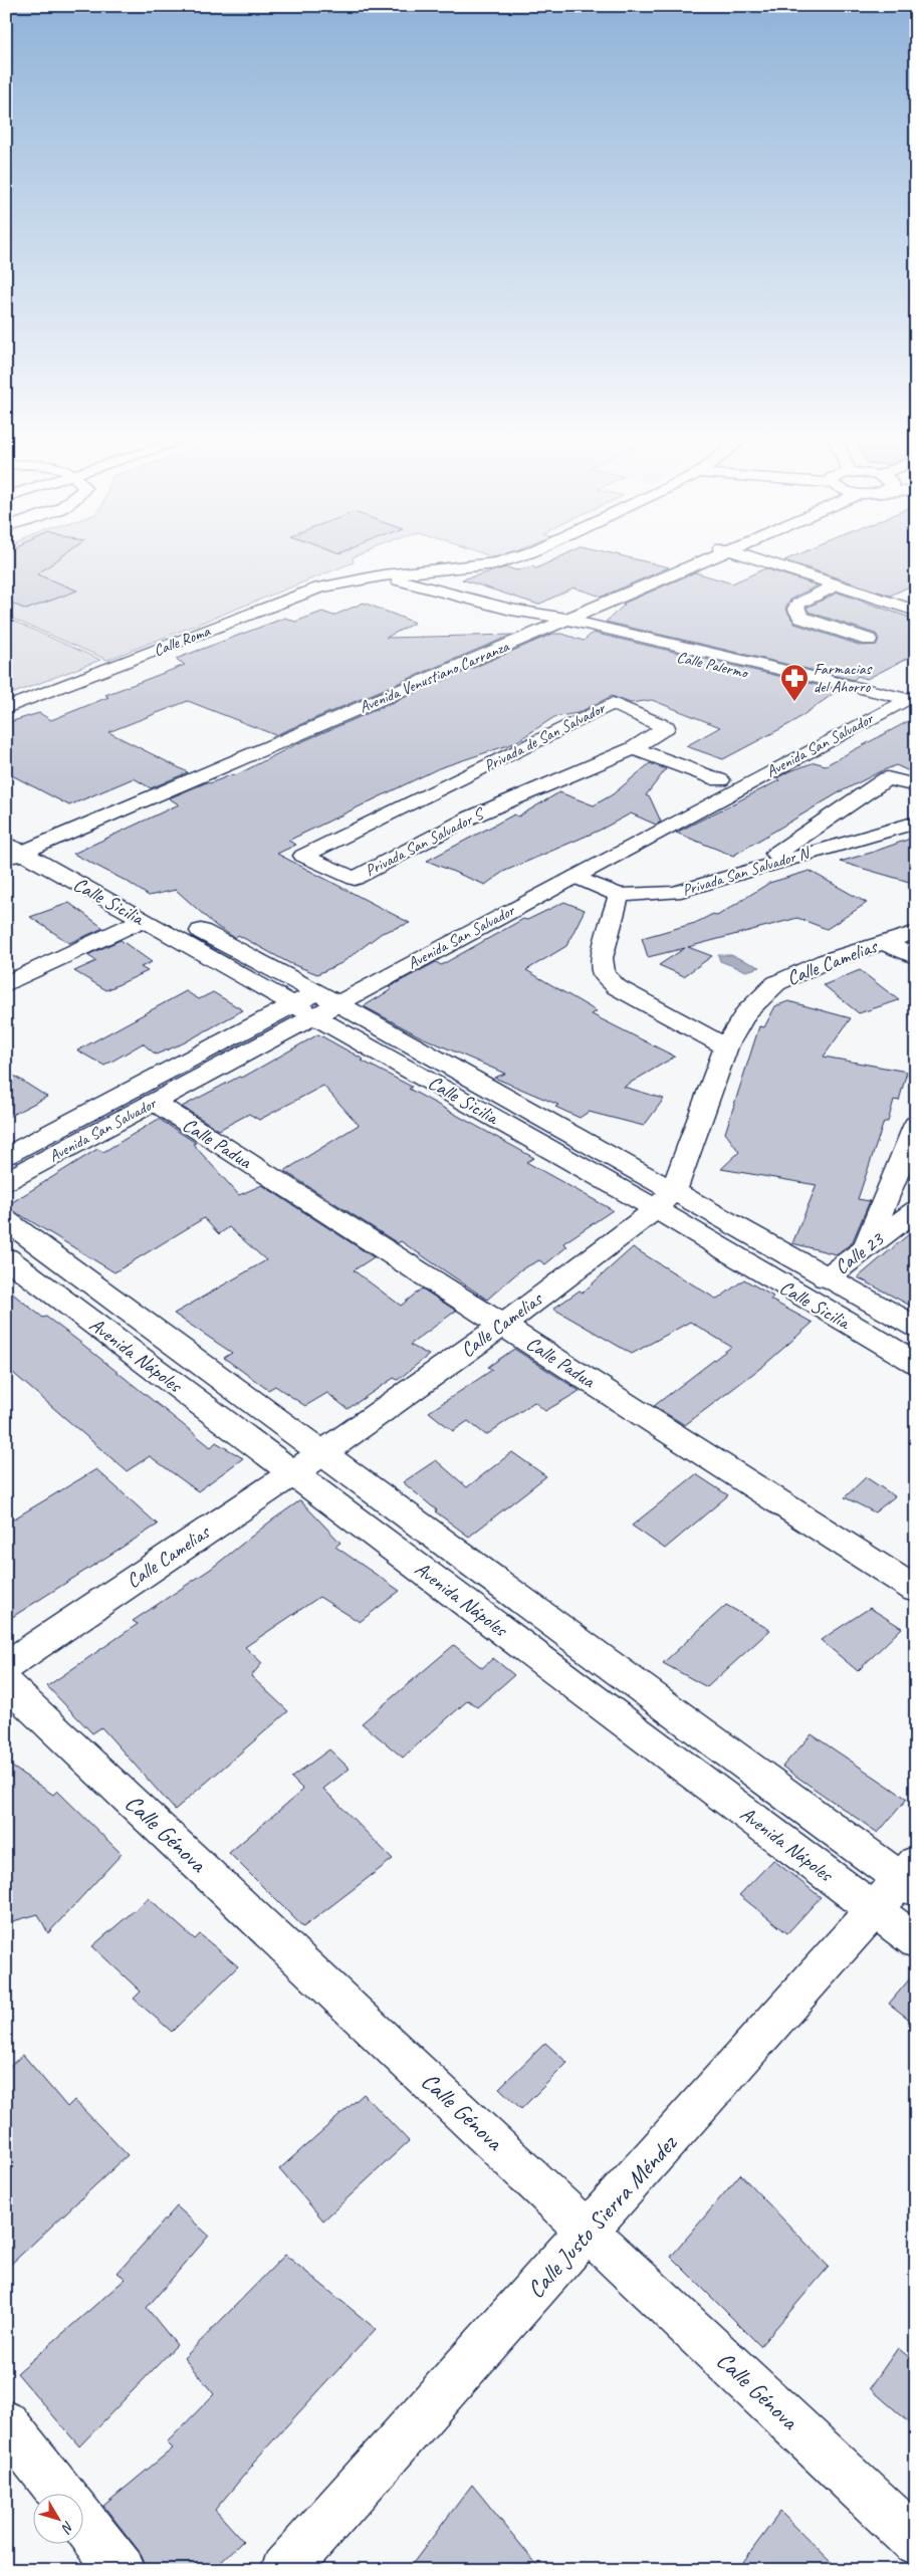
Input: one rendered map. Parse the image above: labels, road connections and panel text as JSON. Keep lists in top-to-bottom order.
{
  "streets": {
    "street": [
      "Calle Roma",
      "Calle Palermo",
      "Avenida Venustiano Carranza",
      "Privada de San Salvador",
      "Avenida San Salvador",
      "Privada San Salvador S",
      "Privada San Salvador N",
      "Calle Sicilia",
      "Calle Camelias",
      "Calle Padua",
      "Calle 23",
      "Avenida Nápoles",
      "Calle Génova",
      "Calle Justo Sierra Méndez"
    ]
  },
  "crossings": [
    ["Calle Roma", "Calle Palermo"],
    ["Calle Palermo", "Avenida Venustiano Carranza"],
    ["Calle Palermo", "Avenida San Salvador"],
    ["Avenida Venustiano Carranza", "Calle Sicilia"],
    ["Privada de San Salvador", "Privada San Salvador S"],
    ["Avenida San Salvador", "Privada San Salvador N"],
    ["Avenida San Salvador", "Calle Sicilia"],
    ["Avenida San Salvador", "Calle Padua"],
    ["Calle Sicilia", "Calle Camelias"],
    ["Calle Sicilia", "Calle 23"],
    ["Calle Camelias", "Calle Padua"],
    ["Calle Camelias", "Avenida Nápoles"],
    ["Avenida Nápoles", "Calle Justo Sierra Méndez"],
    ["Calle Génova", "Calle Justo Sierra Méndez"]
  ],
  "places": {
    "pharmacy": ["Farmacias del Ahorro"]
  },
  "north": "bottom right"
}
